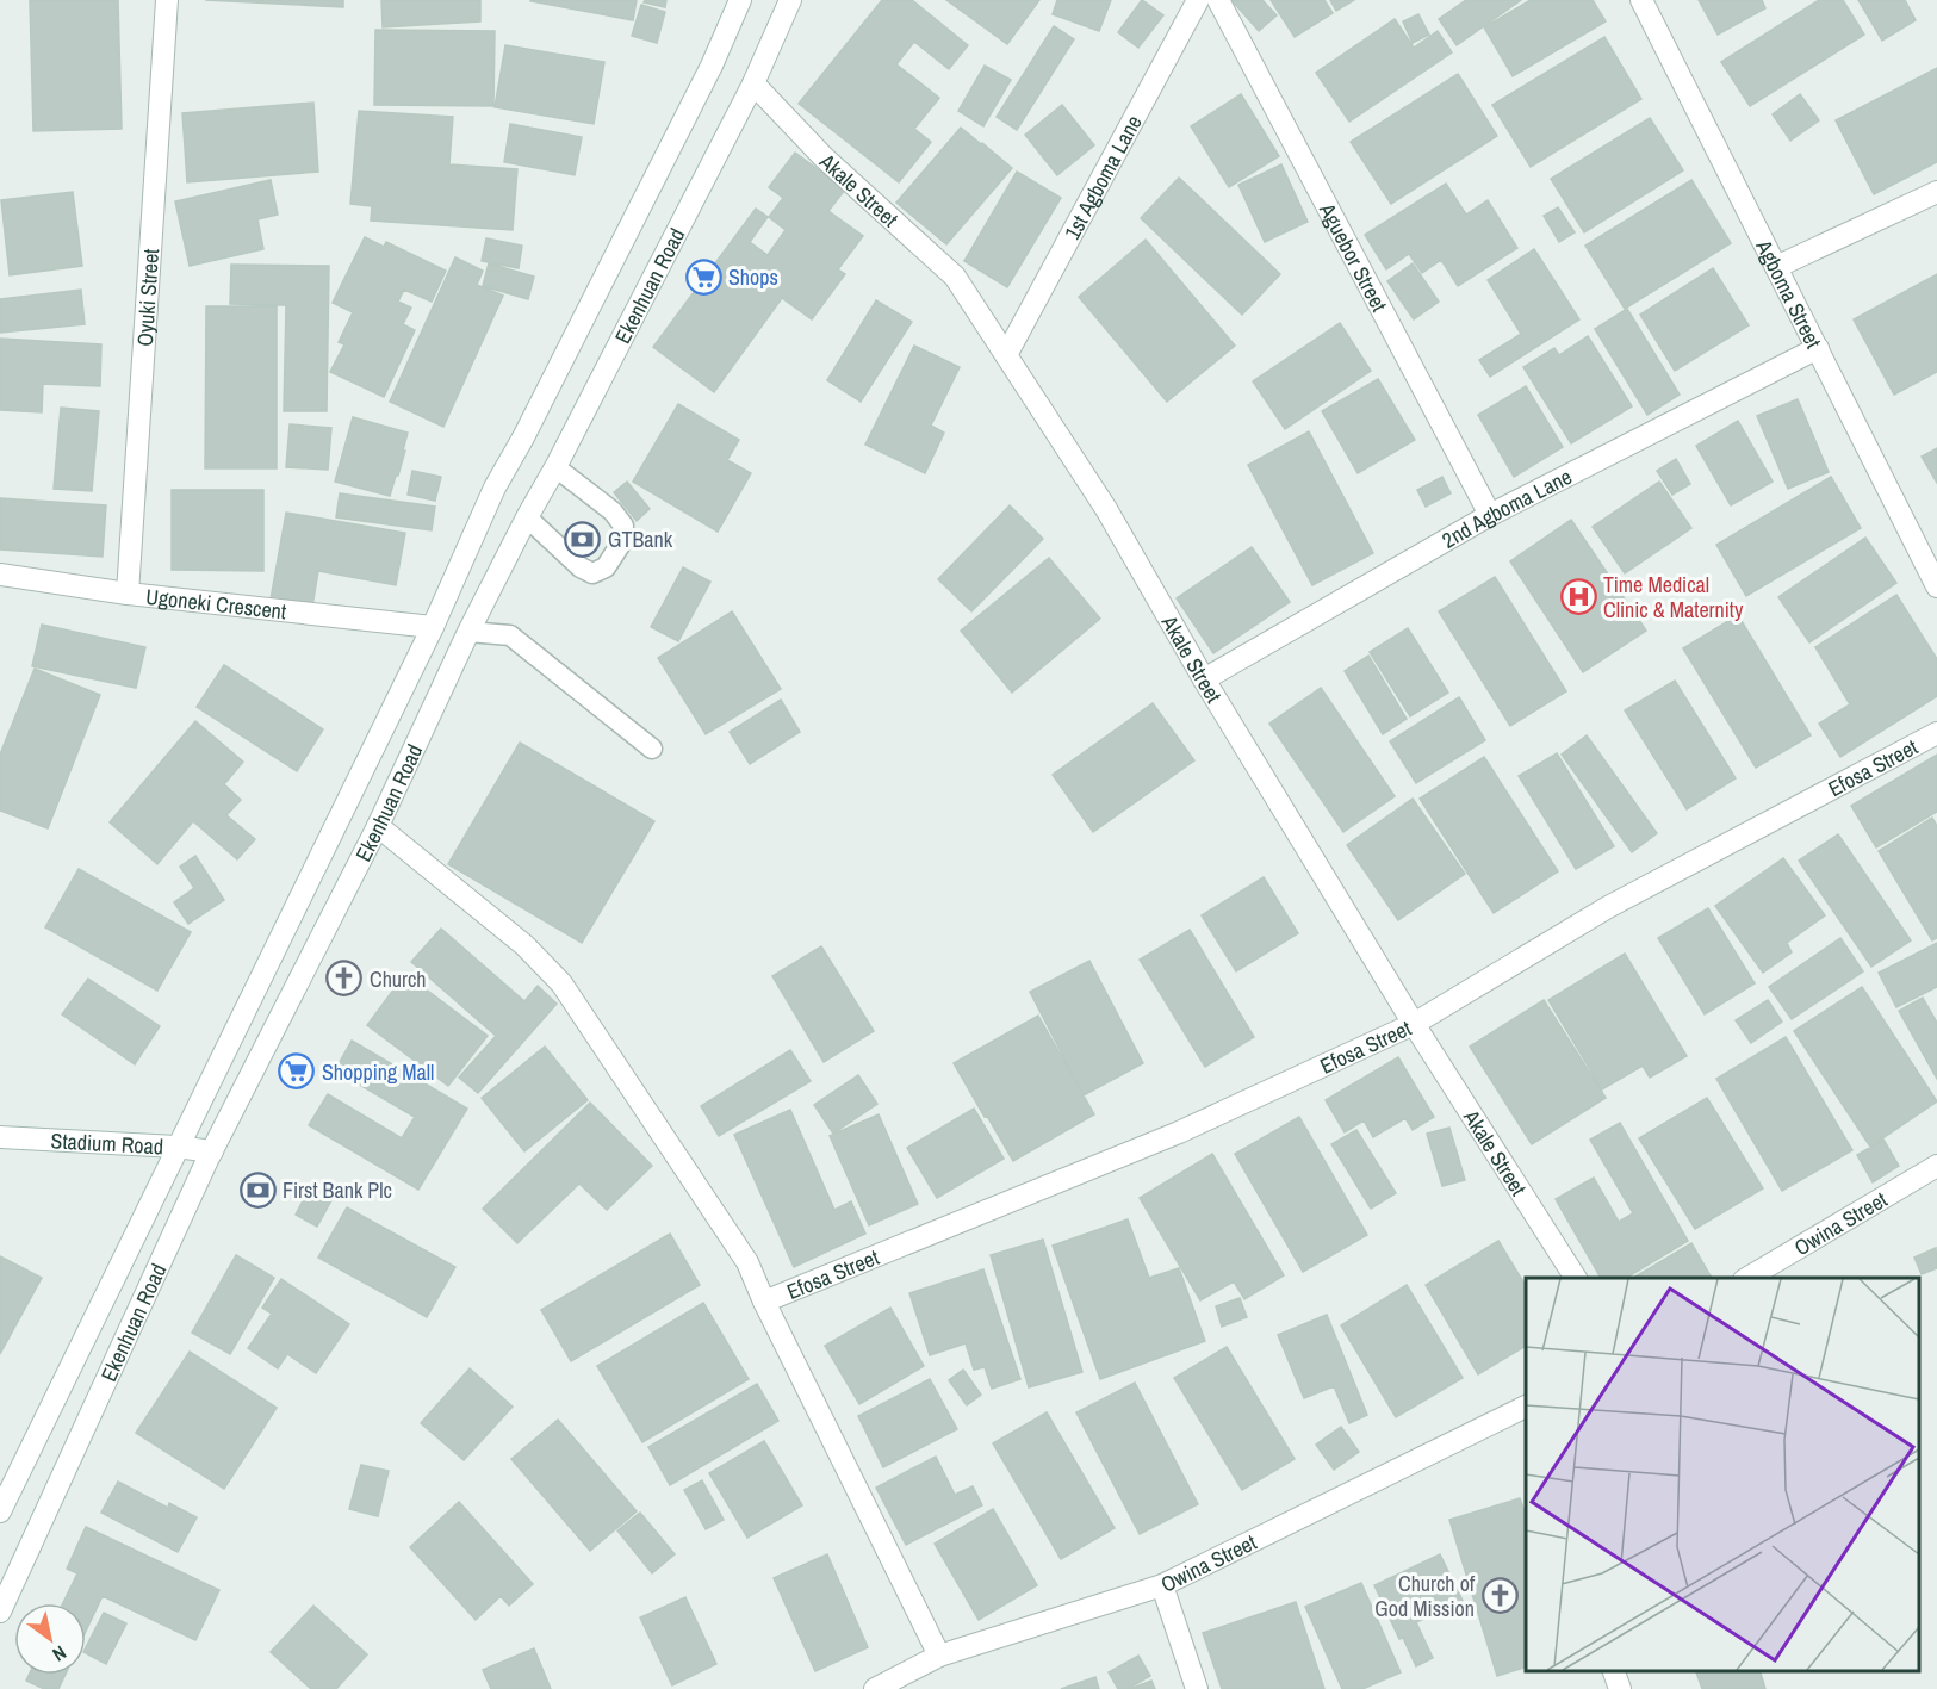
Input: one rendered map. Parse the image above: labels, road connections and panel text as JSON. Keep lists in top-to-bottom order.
{
  "streets": {
    "street": [
      "1st Agboma Lane",
      "Akale Street",
      "Aguebor Street",
      "Ekenhuan Road",
      "Agboma Street",
      "Oyuki Street",
      "2nd Agboma Lane",
      "Ugoneki Crescent",
      "Efosa Street",
      "Stadium Road",
      "Owina Street"
    ]
  },
  "crossings": [
    ["1st Agboma Lane", "Akale Street"],
    ["Akale Street", "Ekenhuan Road"],
    ["Akale Street", "2nd Agboma Lane"],
    ["Akale Street", "Efosa Street"],
    ["Aguebor Street", "2nd Agboma Lane"],
    ["Ekenhuan Road", "Ugoneki Crescent"],
    ["Ekenhuan Road", "Efosa Street"],
    ["Ekenhuan Road", "Stadium Road"],
    ["Agboma Street", "2nd Agboma Lane"],
    ["Oyuki Street", "Ugoneki Crescent"],
    ["Efosa Street", "Owina Street"]
  ],
  "places": {
    "supermarket": ["Shops", "Shopping Mall"],
    "bank": ["GTBank", "First Bank Plc"],
    "hospital": ["Time Medical Clinic & Maternity"],
    "church": ["Church", "Church of God Mission"]
  },
  "north": "bottom right"
}
